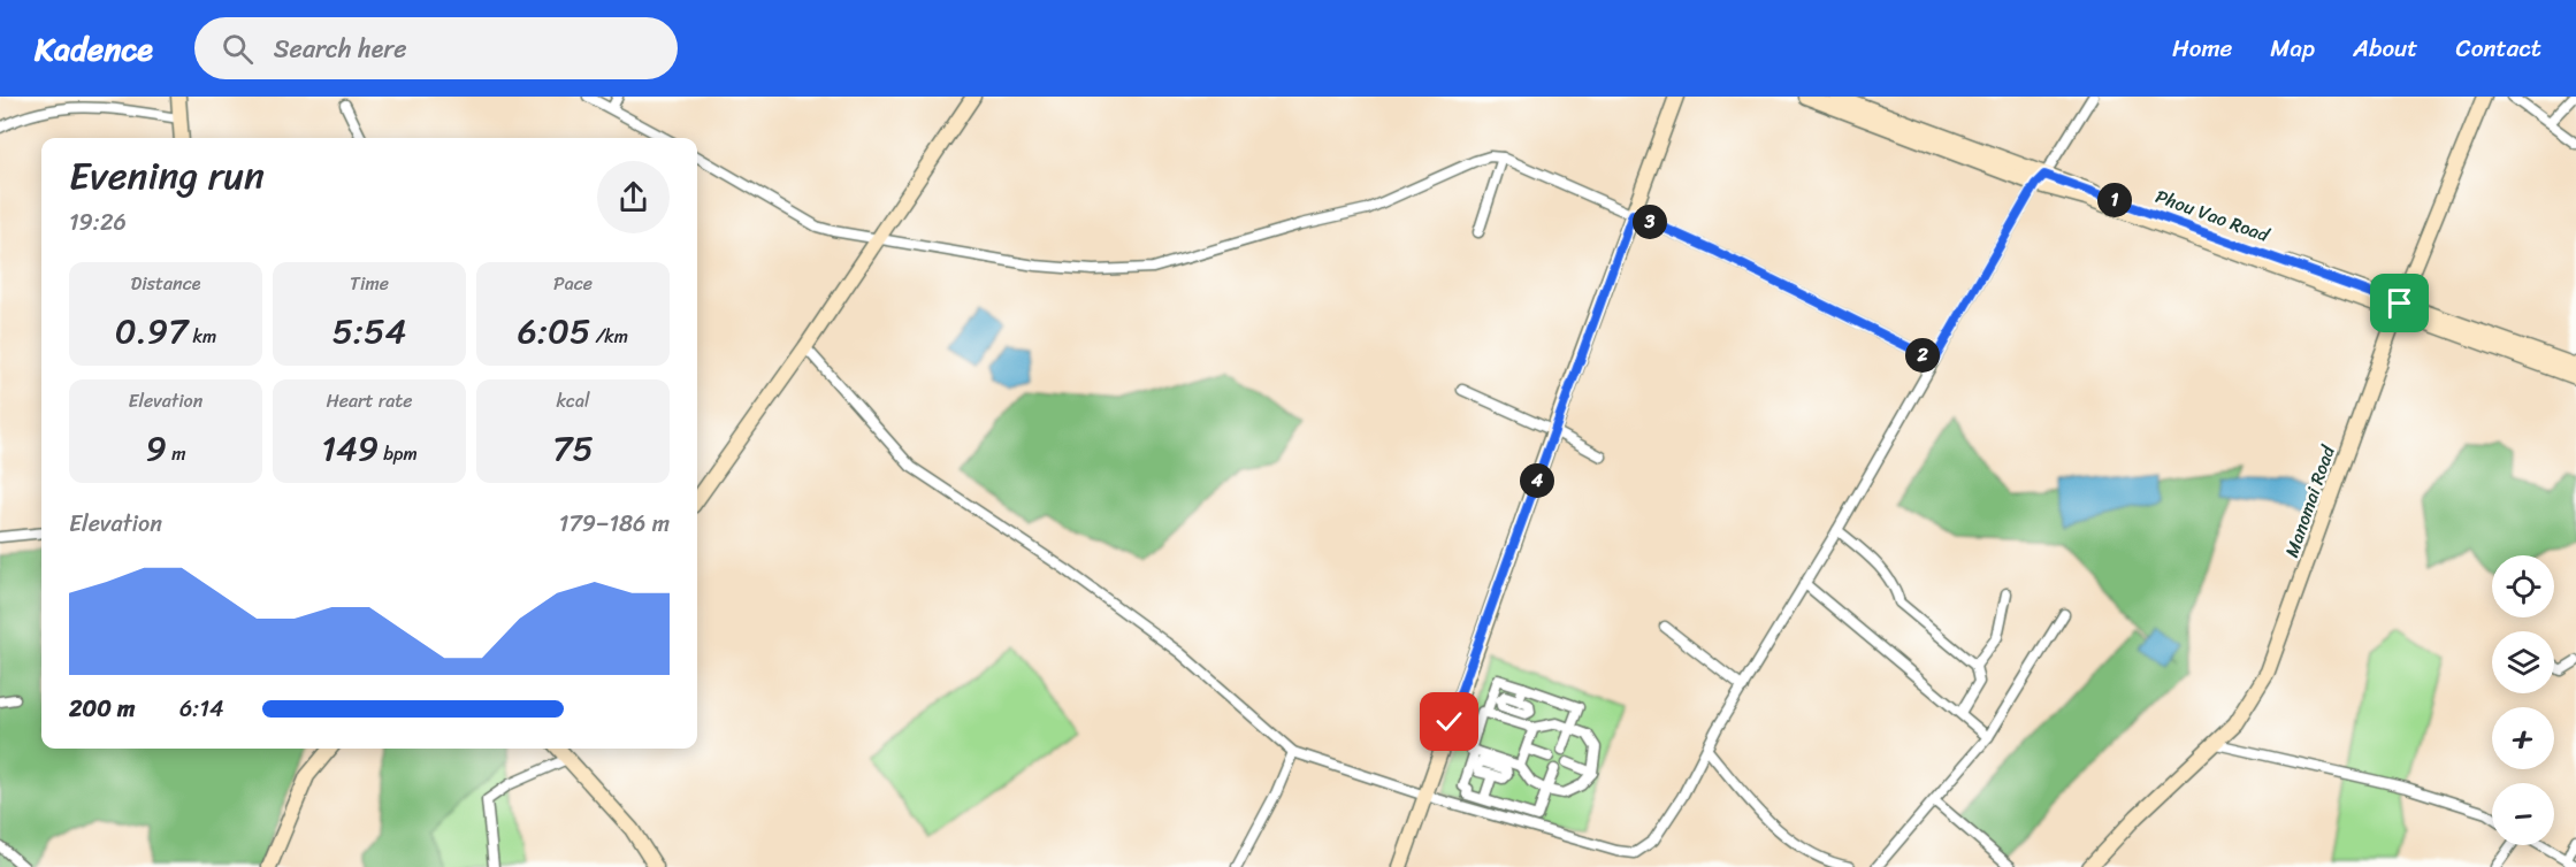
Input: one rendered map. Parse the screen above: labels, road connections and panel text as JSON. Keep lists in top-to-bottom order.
{
  "streets": {
    "street": ["Phou Vao Road", "Manomai Road"]
  },
  "crossings": [
    ["Phou Vao Road", "Manomai Road"]
  ],
  "page": {
    "header": "Kadence",
    "search": "Search here",
    "nav": [
      "Home",
      "Map",
      "About",
      "Contact"
    ],
    "heading": ["Evening run", "19:26"],
    "pins": [
      "1",
      "3",
      "2",
      "4"
    ],
    "stats": [
      ["Distance", "0.97 km"],
      ["Time", "5:54"],
      ["Pace", "6:05 /km"],
      ["Elevation", "9 m"],
      ["Heart rate", "149 bpm"],
      ["kcal", "75"]
    ],
    "chart": ["Elevation", "179–186 m"],
    "map_buttons": ["+", "−"],
    "list": [
      {
        "name": "200 m",
        "note": "6:14"
      }
    ]
  }
}
